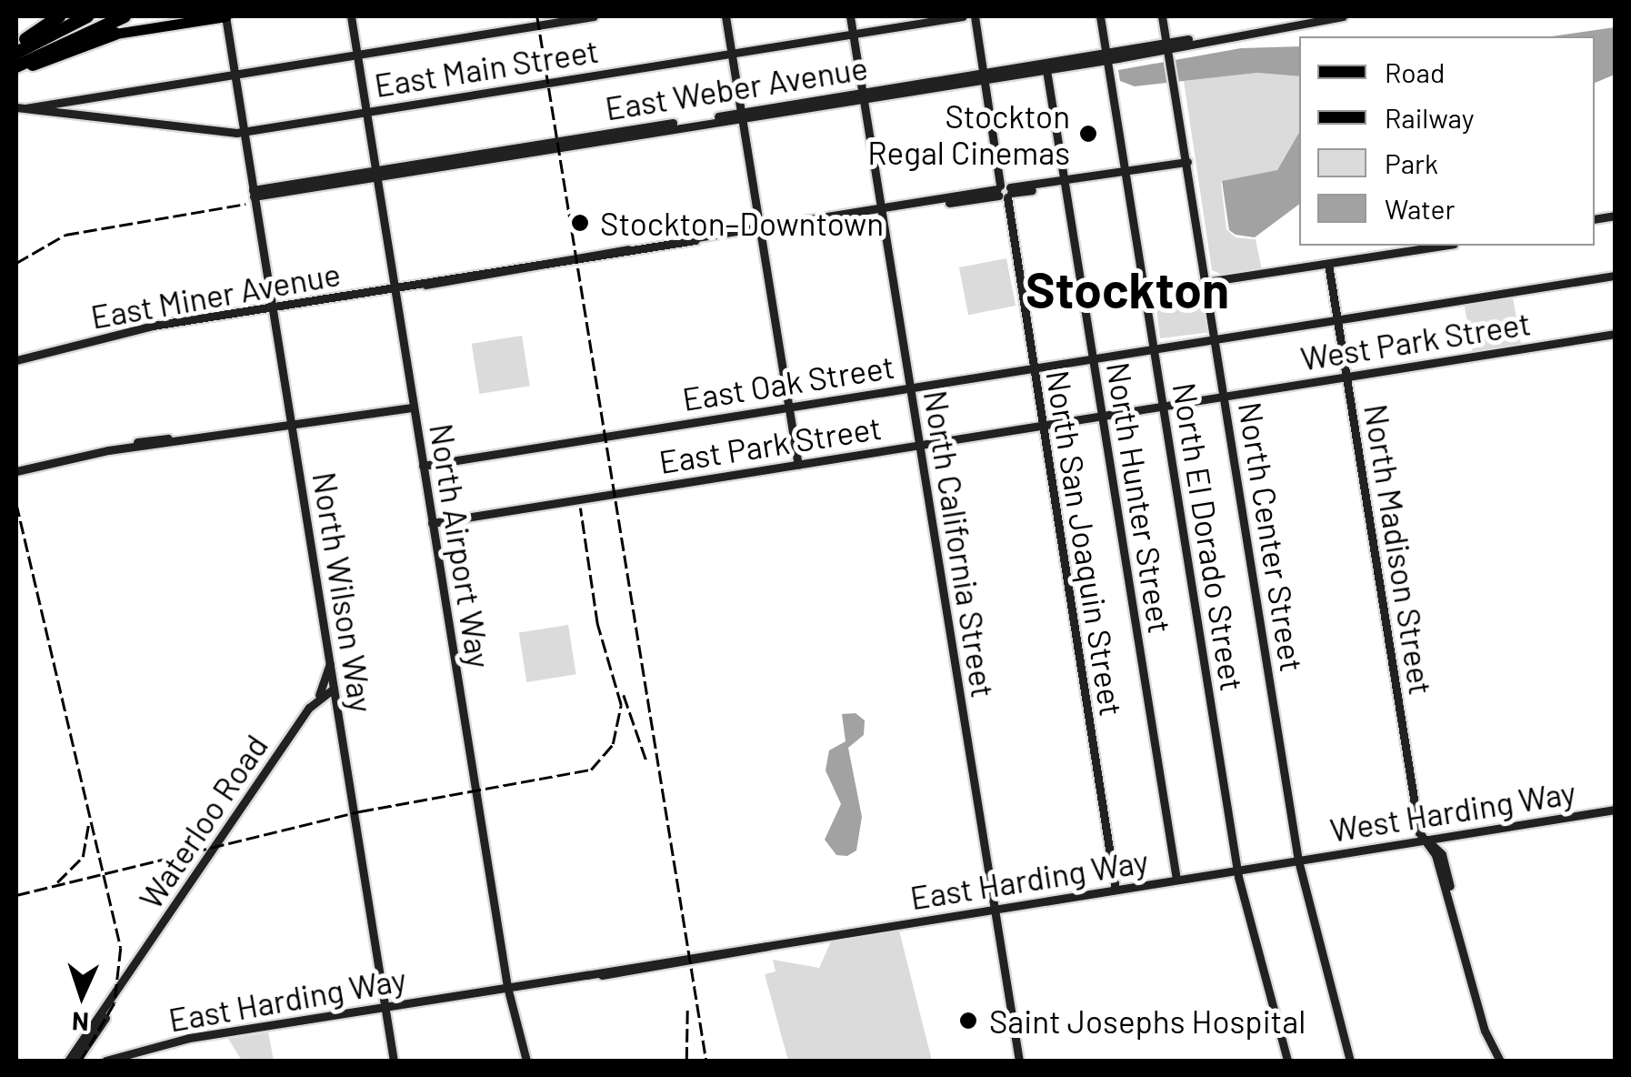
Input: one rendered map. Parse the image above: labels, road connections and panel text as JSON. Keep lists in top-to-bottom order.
{
  "streets": {
    "street": [
      "East Main Street",
      "East Weber Avenue",
      "East Miner Avenue",
      "West Park Street",
      "East Oak Street",
      "East Park Street",
      "North Hunter Street",
      "North El Dorado Street",
      "North Center Street",
      "North San Joaquin Street",
      "North California Street",
      "North Airport Way",
      "North Madison Street",
      "North Wilson Way",
      "West Harding Way",
      "Waterloo Road",
      "East Harding Way"
    ]
  },
  "crossings": [
    ["East Main Street", "North California Street"],
    ["East Main Street", "North Airport Way"],
    ["East Main Street", "North Wilson Way"],
    ["East Weber Avenue", "North Hunter Street"],
    ["East Weber Avenue", "North El Dorado Street"],
    ["East Weber Avenue", "North Center Street"],
    ["East Weber Avenue", "North San Joaquin Street"],
    ["East Weber Avenue", "North California Street"],
    ["East Weber Avenue", "North Airport Way"],
    ["East Weber Avenue", "North Wilson Way"],
    ["East Miner Avenue", "North Hunter Street"],
    ["East Miner Avenue", "North El Dorado Street"],
    ["East Miner Avenue", "North Center Street"],
    ["East Miner Avenue", "North San Joaquin Street"],
    ["East Miner Avenue", "North California Street"],
    ["East Miner Avenue", "North Airport Way"],
    ["East Miner Avenue", "North Wilson Way"],
    ["West Park Street", "East Park Street"],
    ["West Park Street", "North Center Street"],
    ["West Park Street", "North Madison Street"],
    ["East Oak Street", "North Hunter Street"],
    ["East Oak Street", "North El Dorado Street"],
    ["East Oak Street", "North Center Street"],
    ["East Oak Street", "North San Joaquin Street"],
    ["East Oak Street", "North California Street"],
    ["East Oak Street", "North Airport Way"],
    ["East Oak Street", "North Madison Street"],
    ["East Park Street", "North Hunter Street"],
    ["East Park Street", "North El Dorado Street"],
    ["East Park Street", "North Center Street"],
    ["East Park Street", "North San Joaquin Street"],
    ["East Park Street", "North California Street"],
    ["East Park Street", "North Airport Way"],
    ["North Hunter Street", "East Harding Way"],
    ["North El Dorado Street", "East Harding Way"],
    ["North Center Street", "West Harding Way"],
    ["North Center Street", "East Harding Way"],
    ["North San Joaquin Street", "East Harding Way"],
    ["North California Street", "East Harding Way"],
    ["North Airport Way", "East Harding Way"],
    ["North Madison Street", "West Harding Way"],
    ["North Wilson Way", "Waterloo Road"],
    ["North Wilson Way", "East Harding Way"],
    ["West Harding Way", "East Harding Way"]
  ],
  "districts": ["Stockton"],
  "places": ["Stockton Regal Cinemas", "Stockton–Downtown", "Saint Josephs Hospital"],
  "legend": [
    "Road",
    "Railway",
    "Park",
    "Water"
  ],
  "north": "bottom"
}
